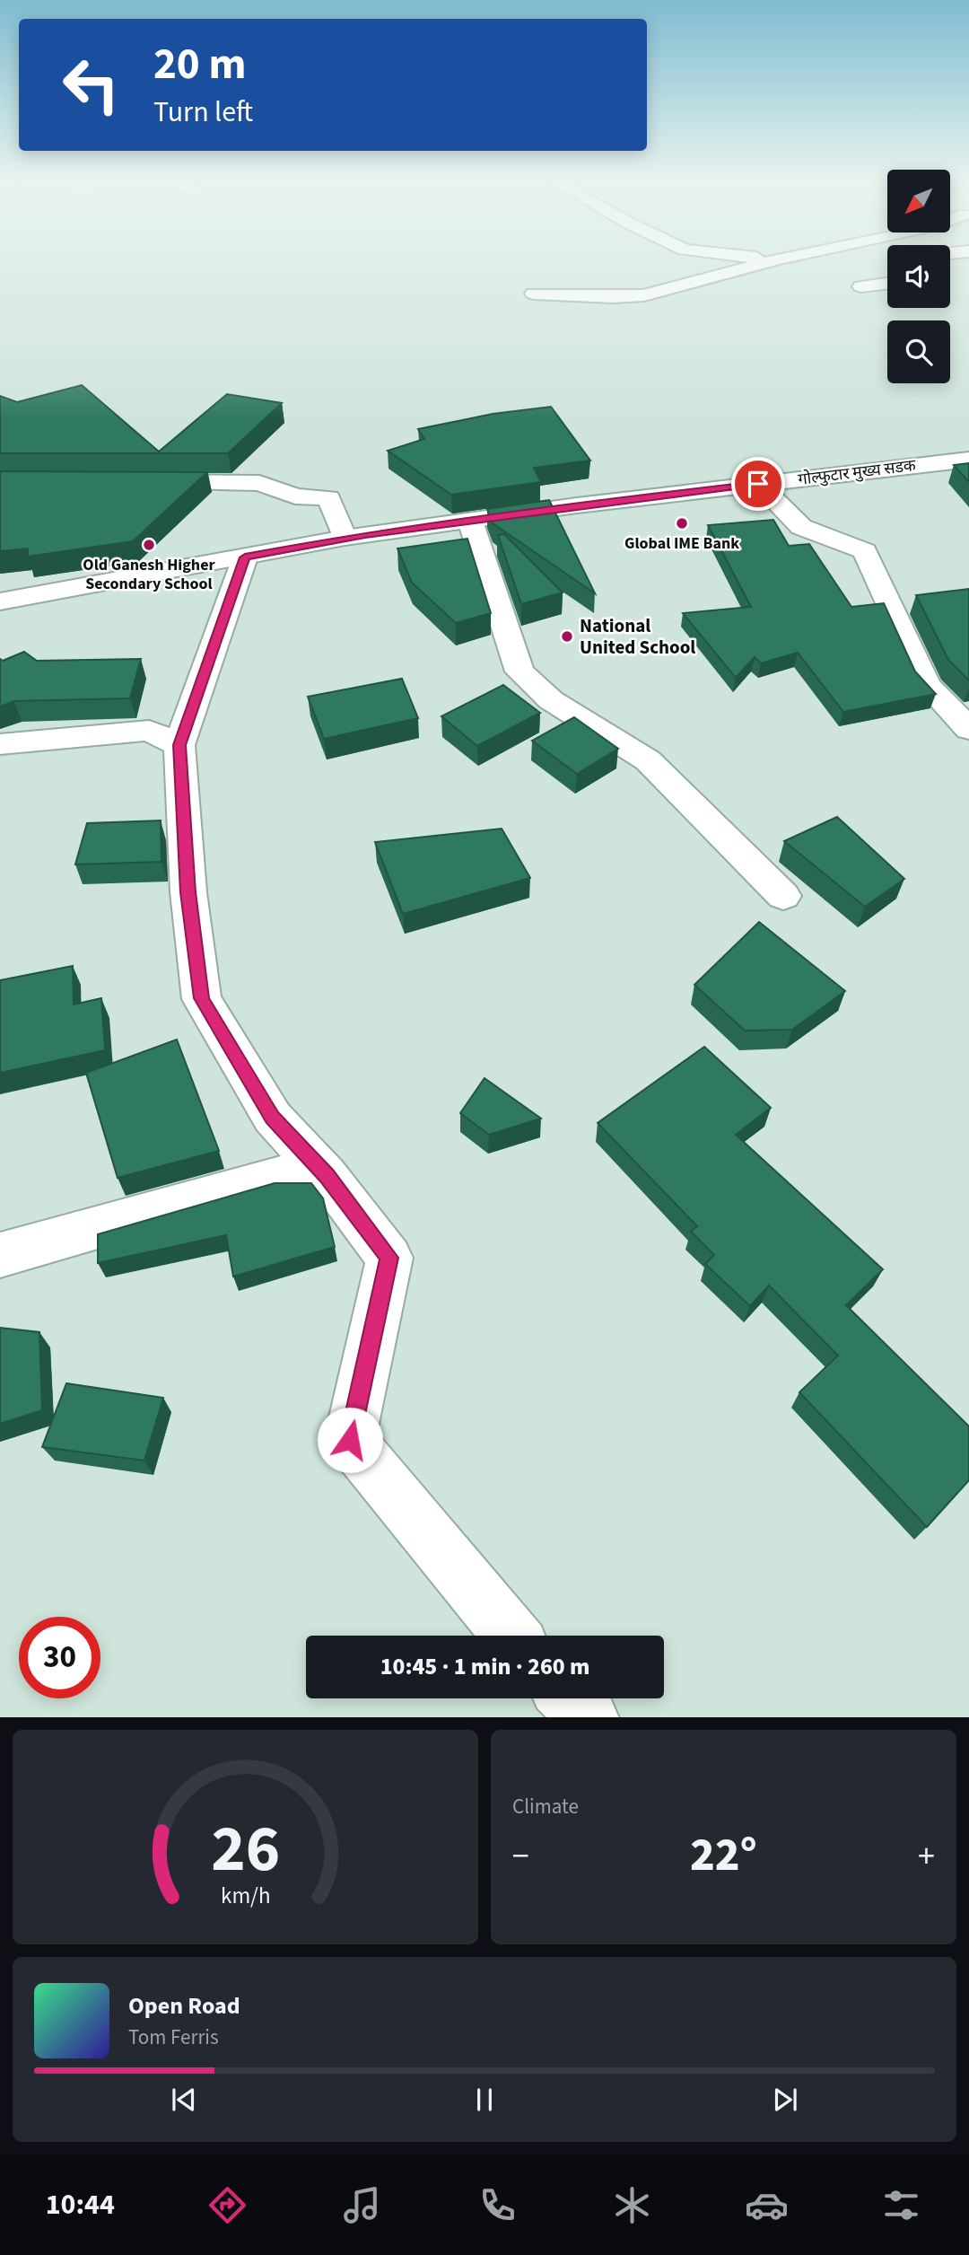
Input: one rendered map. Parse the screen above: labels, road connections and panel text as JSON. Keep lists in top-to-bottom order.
{
  "streets": {
    "street": ["गोल्फुटार मुख्य सडक"]
  },
  "places": ["Global IME Bank", "Old Ganesh Higher Secondary School", "National United School"],
  "north": "bottom left",
  "page": {
    "turn": ["20 m", "Turn left"],
    "limit": "30",
    "trip": "10:45 · 1 min · 260 m",
    "tile": "Climate",
    "heat": ["−", "22°", "+"],
    "song": ["Open Road", "Tom Ferris"],
    "tabs": "10:44",
    "gauge": ["26", "km/h"]
  }
}
